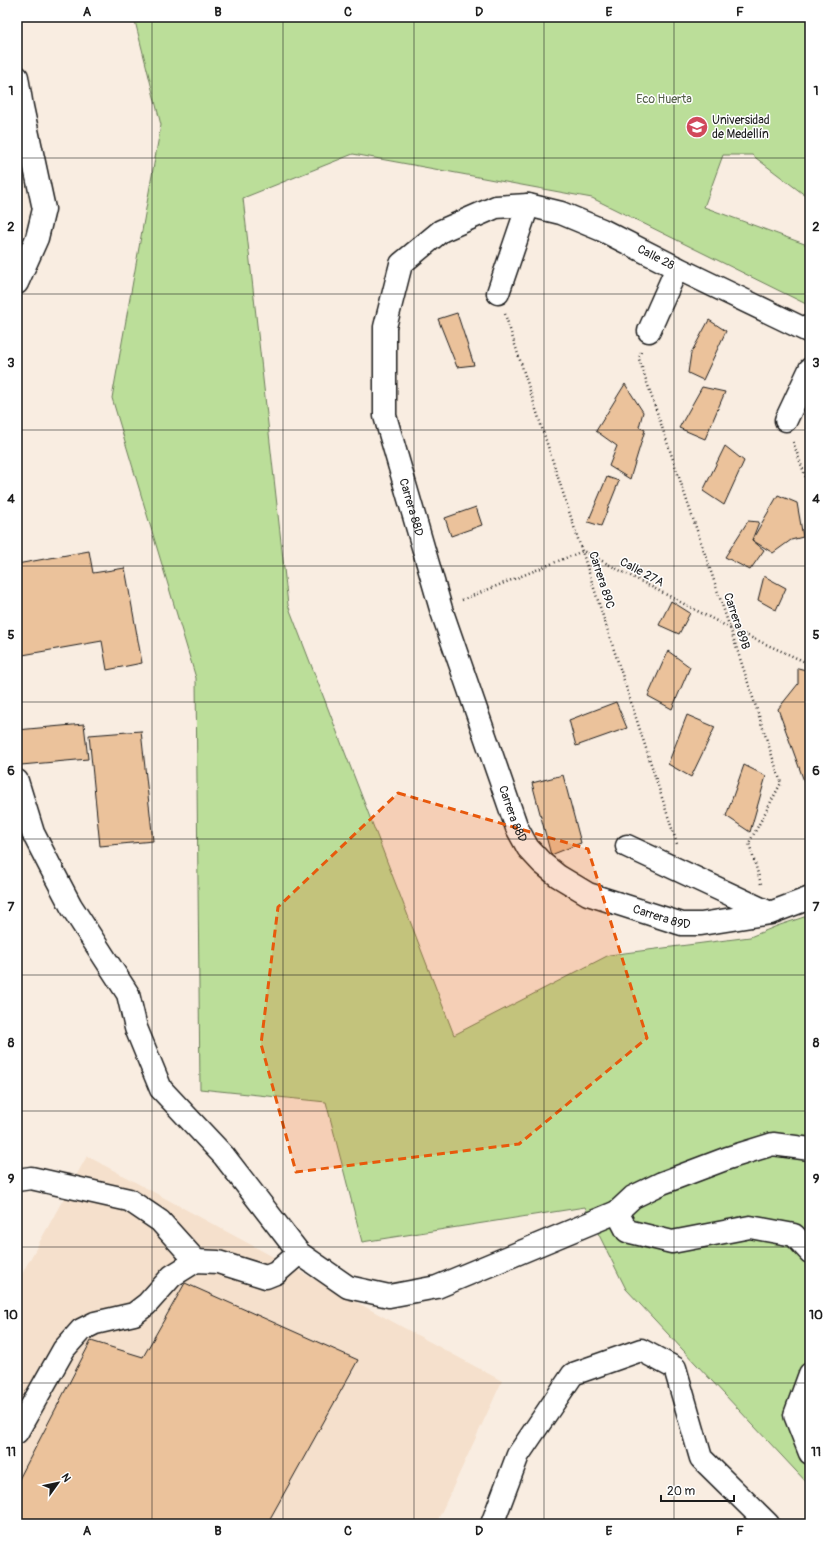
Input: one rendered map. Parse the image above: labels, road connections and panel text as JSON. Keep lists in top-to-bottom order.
{
  "streets": {
    "street": ["Calle 28", "Carrera 88D", "Carrera 89D"],
    "path": ["Calle 27A", "Carrera 89C", "Carrera 89B"]
  },
  "crossings": [
    ["Calle 28", "Carrera 88D"],
    ["Carrera 88D", "Carrera 89D"],
    ["Calle 27A", "Carrera 89C"],
    ["Calle 27A", "Carrera 89B"],
    ["Carrera 89B", "Carrera 89D"]
  ],
  "parks": ["Eco Huerta"],
  "places": {
    "school or university": ["Universidad de Medellín"]
  },
  "scale_bar": "20 m",
  "north": "top right",
  "grid": {
    "columns": [
      "A",
      "B",
      "C",
      "D",
      "E",
      "F"
    ],
    "rows": [
      "1",
      "2",
      "3",
      "4",
      "5",
      "6",
      "7",
      "8",
      "9",
      "10",
      "11"
    ]
  }
}
